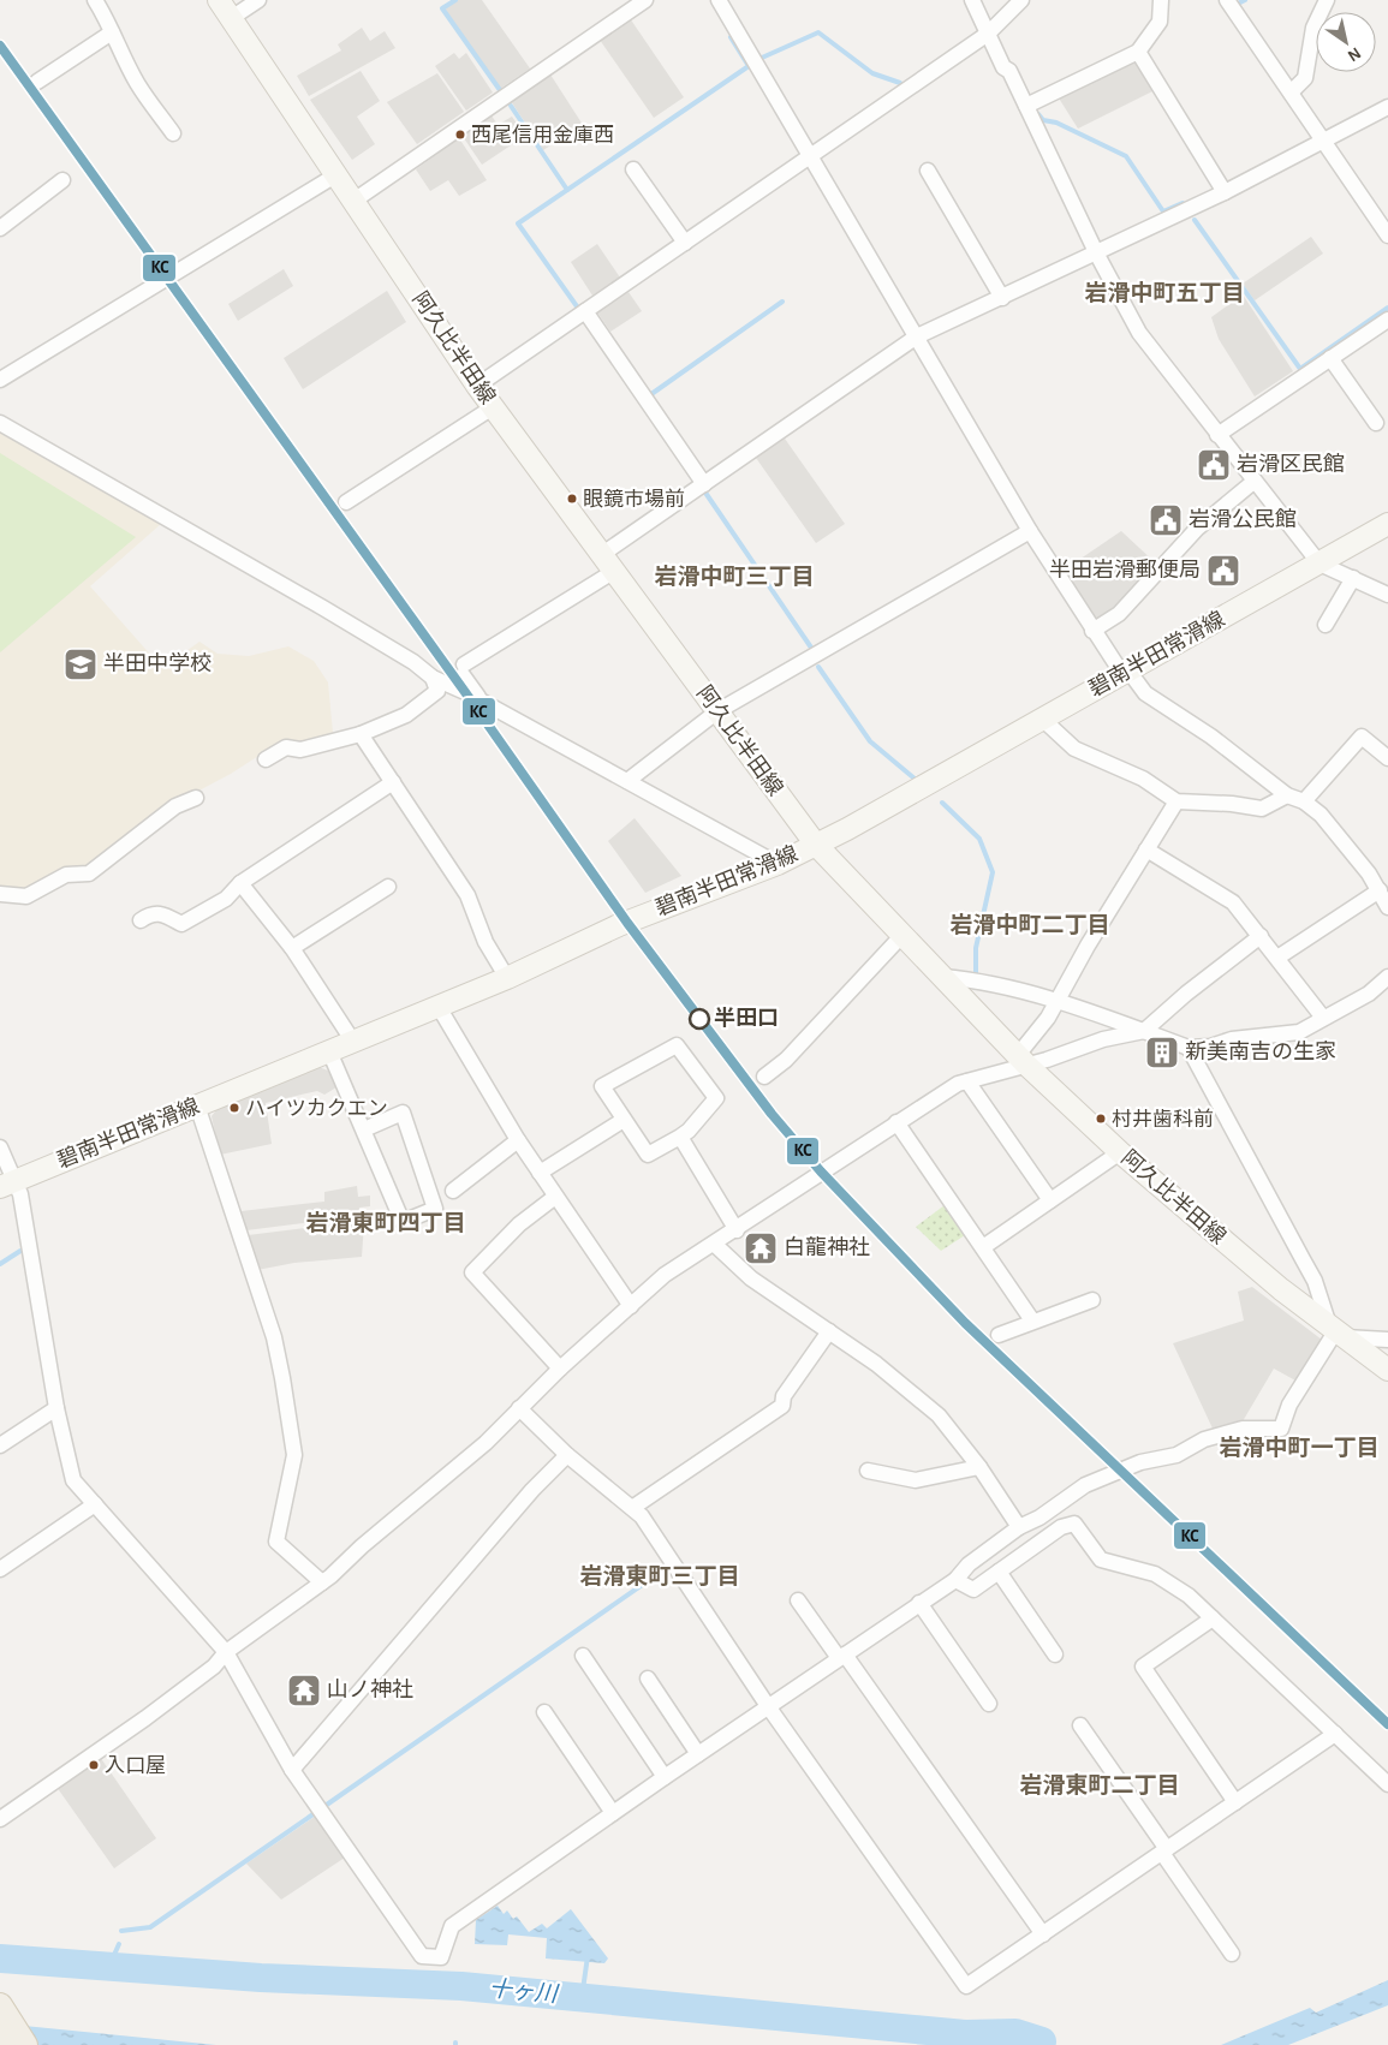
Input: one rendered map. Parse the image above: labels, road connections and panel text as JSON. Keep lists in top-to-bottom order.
{
  "streets": {
    "main road": ["阿久比半田線", "碧南半田常滑線"]
  },
  "crossings": [
    ["阿久比半田線", "碧南半田常滑線"]
  ],
  "districts": [
    "岩滑中町五丁目",
    "岩滑中町三丁目",
    "岩滑中町二丁目",
    "岩滑東町四丁目",
    "岩滑中町一丁目",
    "岩滑東町三丁目",
    "岩滑東町二丁目"
  ],
  "water": ["十ヶ川"],
  "places": {
    "other": [
      "西尾信用金庫西",
      "眼鏡市場前",
      "半田口",
      "ハイツカクエン",
      "村井歯科前",
      "入口屋"
    ],
    "public building": ["岩滑区民館", "岩滑公民館", "半田岩滑郵便局"],
    "school or university": ["半田中学校"],
    "building": ["新美南吉の生家"],
    "temple": ["白龍神社", "山ノ神社"]
  },
  "lines": ["transit line KC"],
  "north": "bottom right"
}
